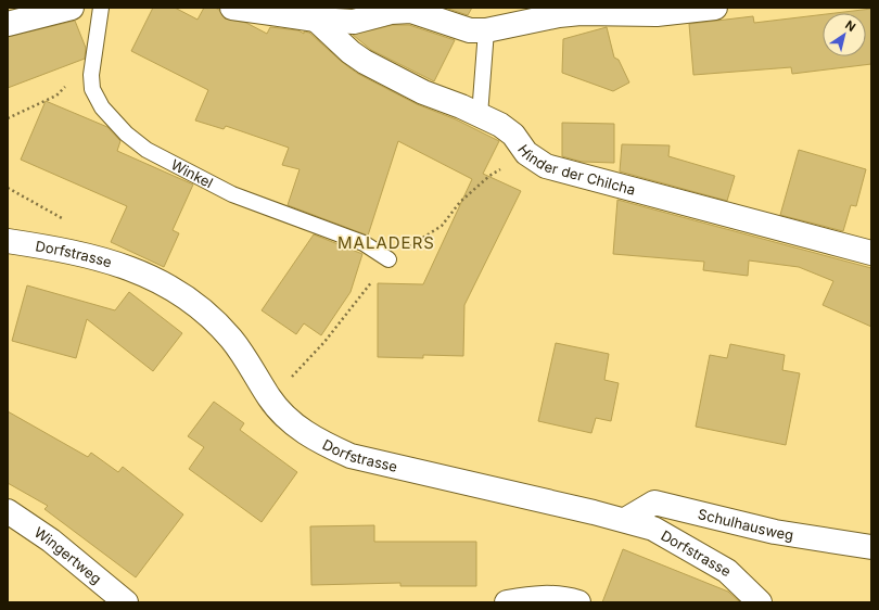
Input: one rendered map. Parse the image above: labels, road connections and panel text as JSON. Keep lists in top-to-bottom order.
{
  "streets": {
    "street": [
      "Hinder der Chilcha",
      "Dorfstrasse",
      "Schulhausweg",
      "Wingertweg"
    ],
    "lane": ["Winkel"]
  },
  "crossings": [
    ["Dorfstrasse", "Schulhausweg"]
  ],
  "districts": ["MALADERS"],
  "north": "top right"
}
